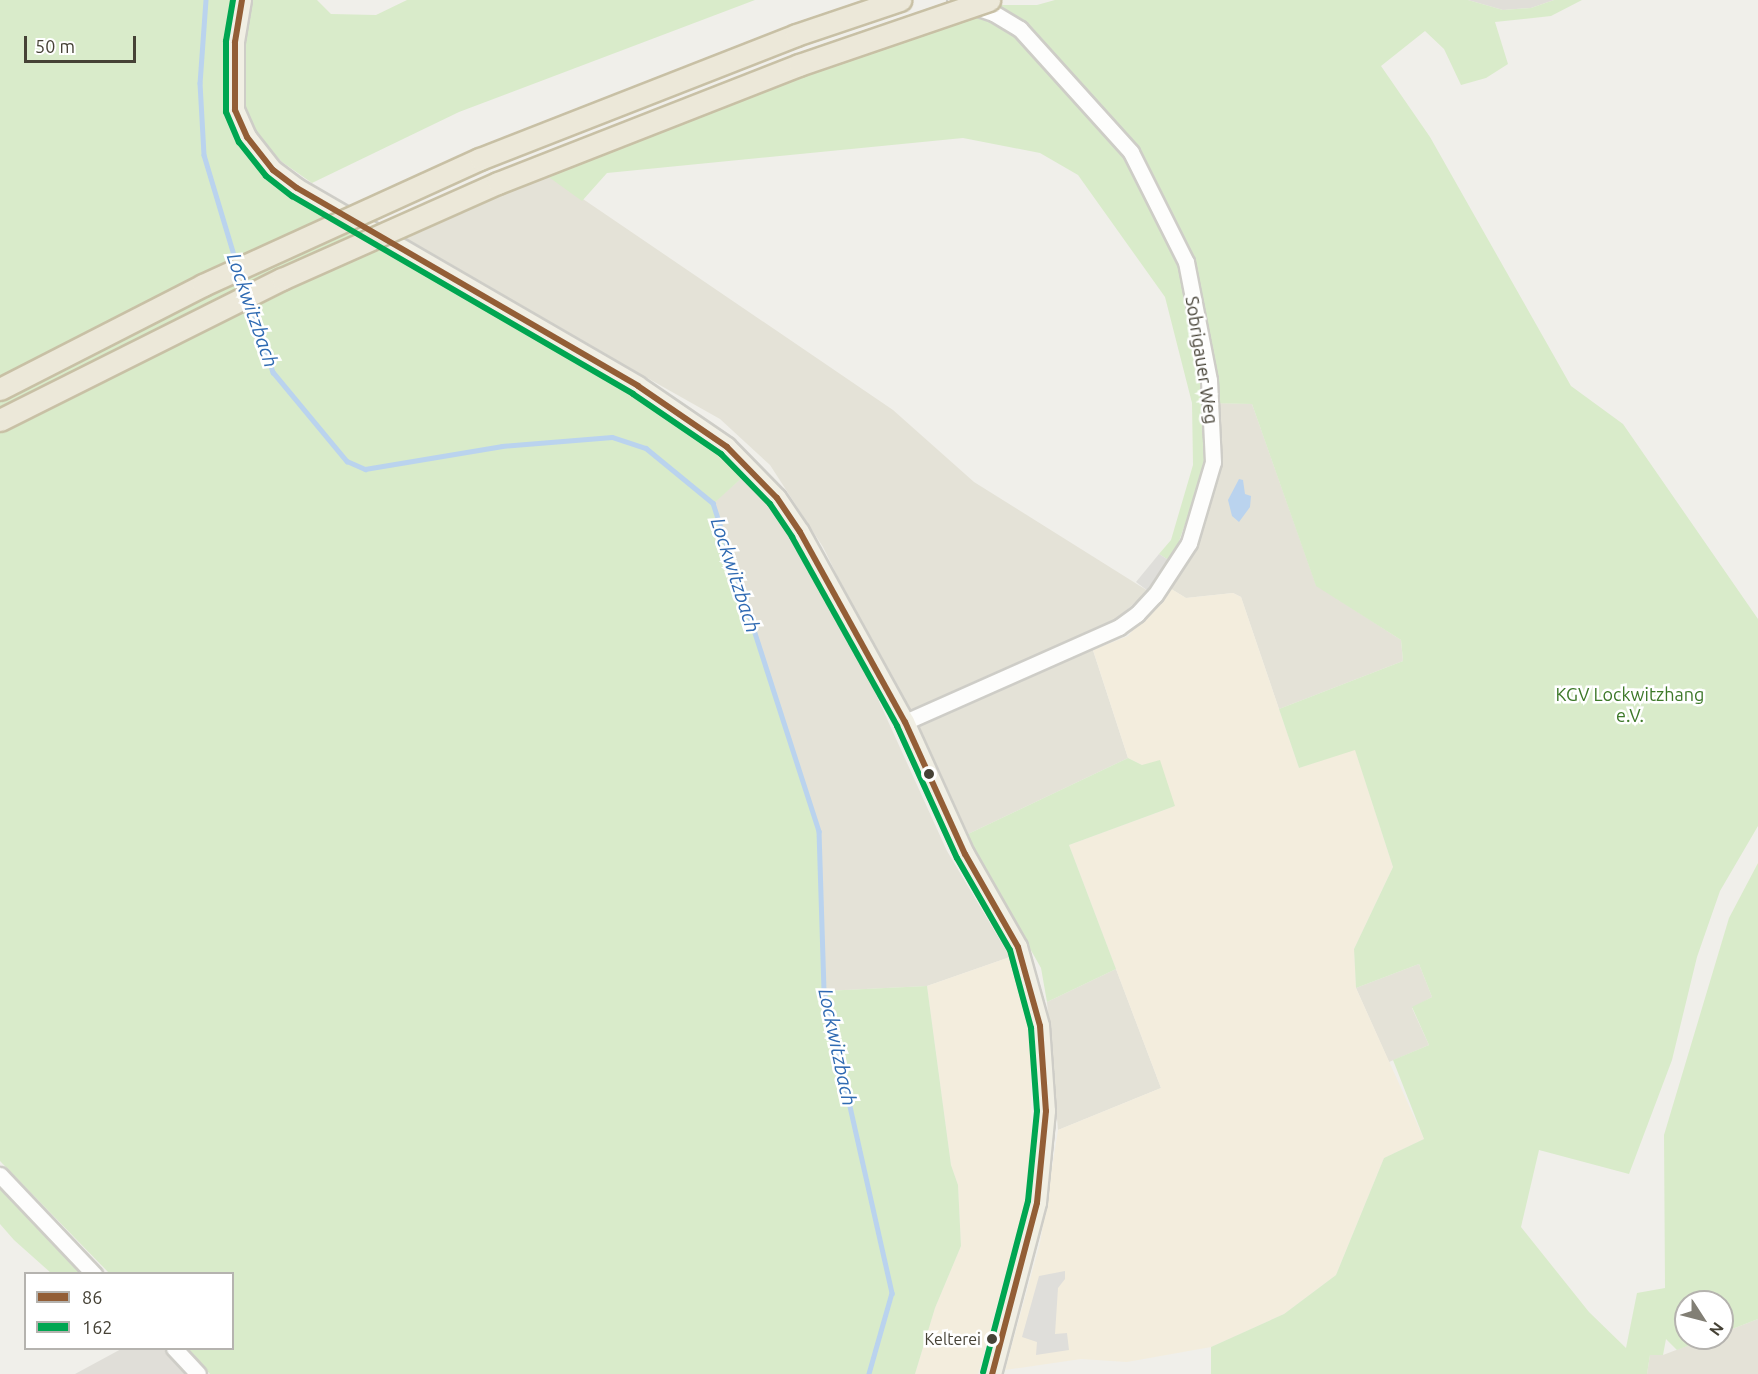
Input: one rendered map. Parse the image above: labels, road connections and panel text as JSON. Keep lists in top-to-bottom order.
{
  "streets": {
    "street": ["Sobrigauer Weg"]
  },
  "water": ["Lockwitzbach"],
  "parks": ["KGV Lockwitzhang e.V."],
  "places": ["Kelterei"],
  "lines": ["transit line 86", "transit line 162"],
  "legend": ["86", "162"],
  "scale_bar": "50 m",
  "north": "bottom right"
}
